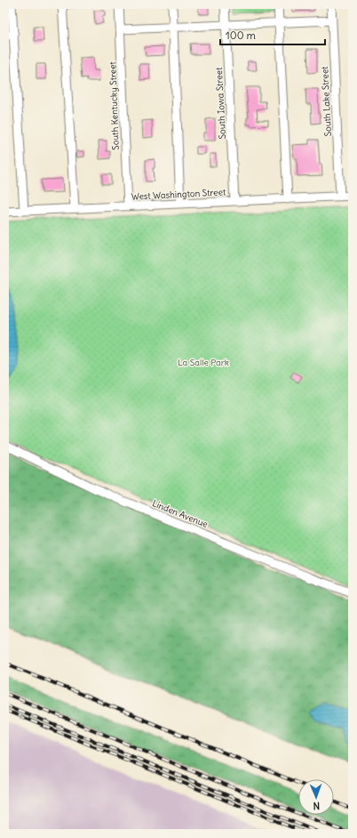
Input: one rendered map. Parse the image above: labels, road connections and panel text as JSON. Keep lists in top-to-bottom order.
{
  "streets": {
    "street": [
      "South Lake Street",
      "South Iowa Street",
      "South Kentucky Street",
      "West Washington Street",
      "Linden Avenue"
    ]
  },
  "crossings": [
    ["South Lake Street", "West Washington Street"],
    ["South Iowa Street", "West Washington Street"],
    ["South Kentucky Street", "West Washington Street"]
  ],
  "parks": ["La Salle Park"],
  "scale_bar": "100 m",
  "north": "bottom"
}
